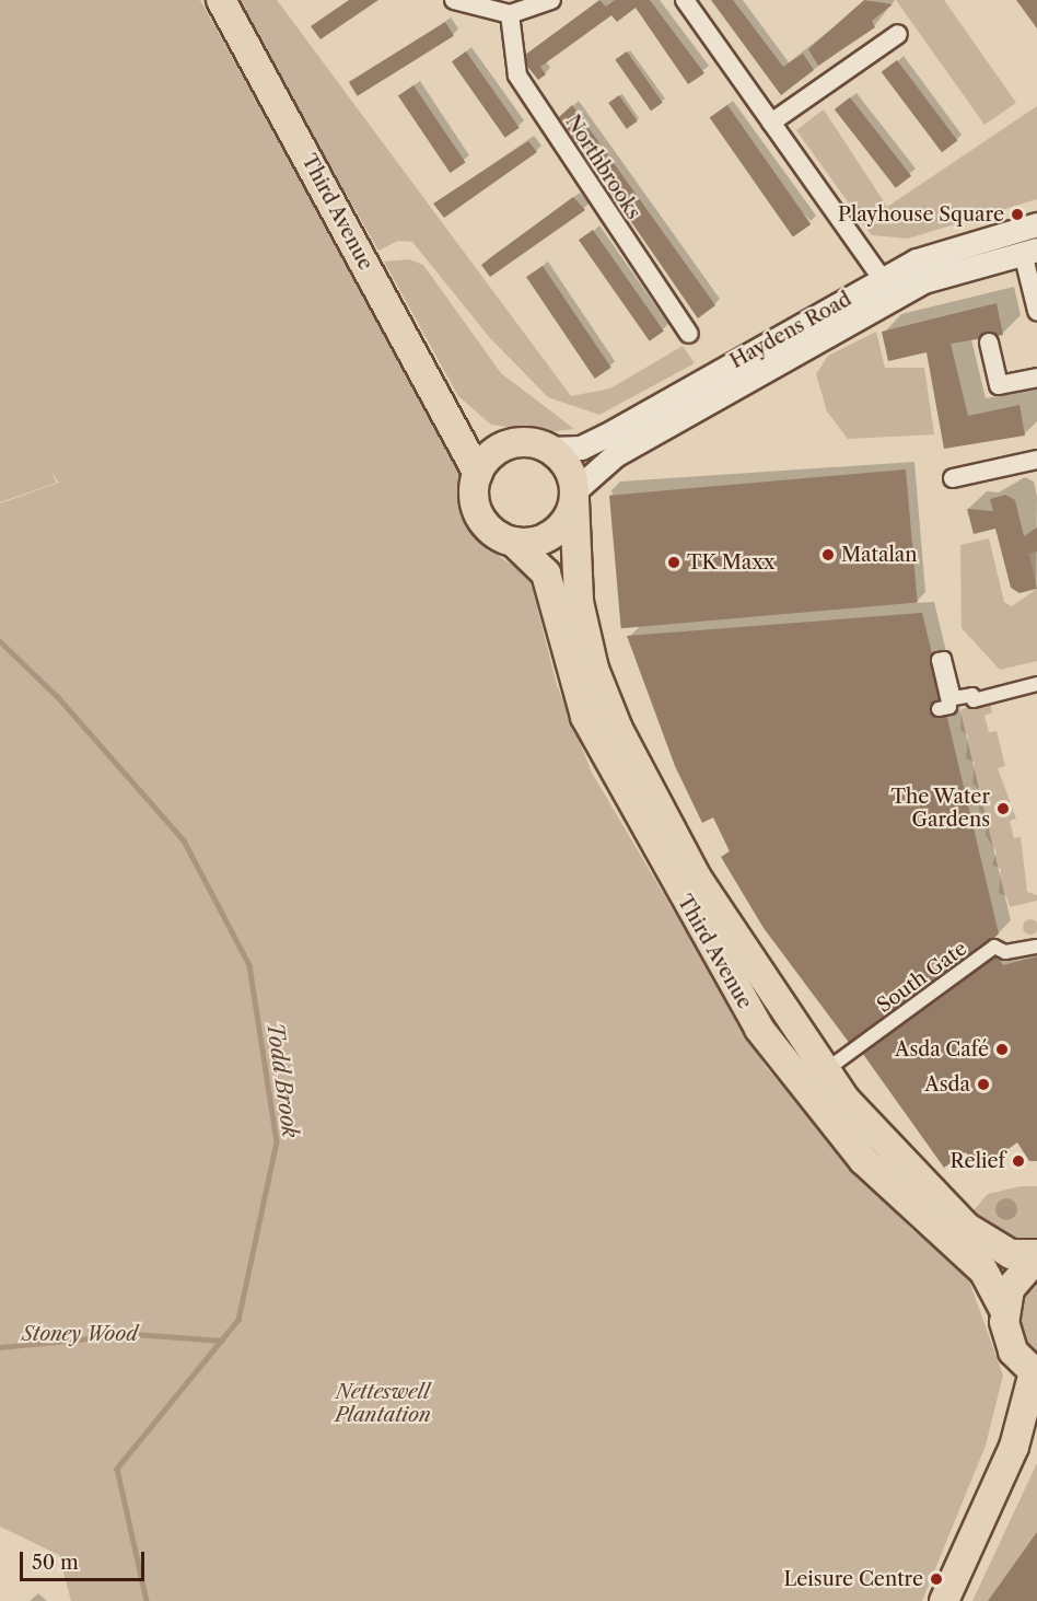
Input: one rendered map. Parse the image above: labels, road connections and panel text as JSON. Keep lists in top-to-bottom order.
{
  "streets": {
    "main road": ["Third Avenue"],
    "street": ["Northbrooks", "Haydens Road", "South Gate"]
  },
  "crossings": [
    ["Third Avenue", "Haydens Road"]
  ],
  "water": ["Todd Brook"],
  "parks": ["Stoney Wood", "Netteswell Plantation"],
  "places": [
    "Playhouse Square",
    "Matalan",
    "TK Maxx",
    "The Water Gardens",
    "Asda Café",
    "Asda",
    "Relief",
    "Leisure Centre"
  ],
  "scale_bar": "50 m"
}
